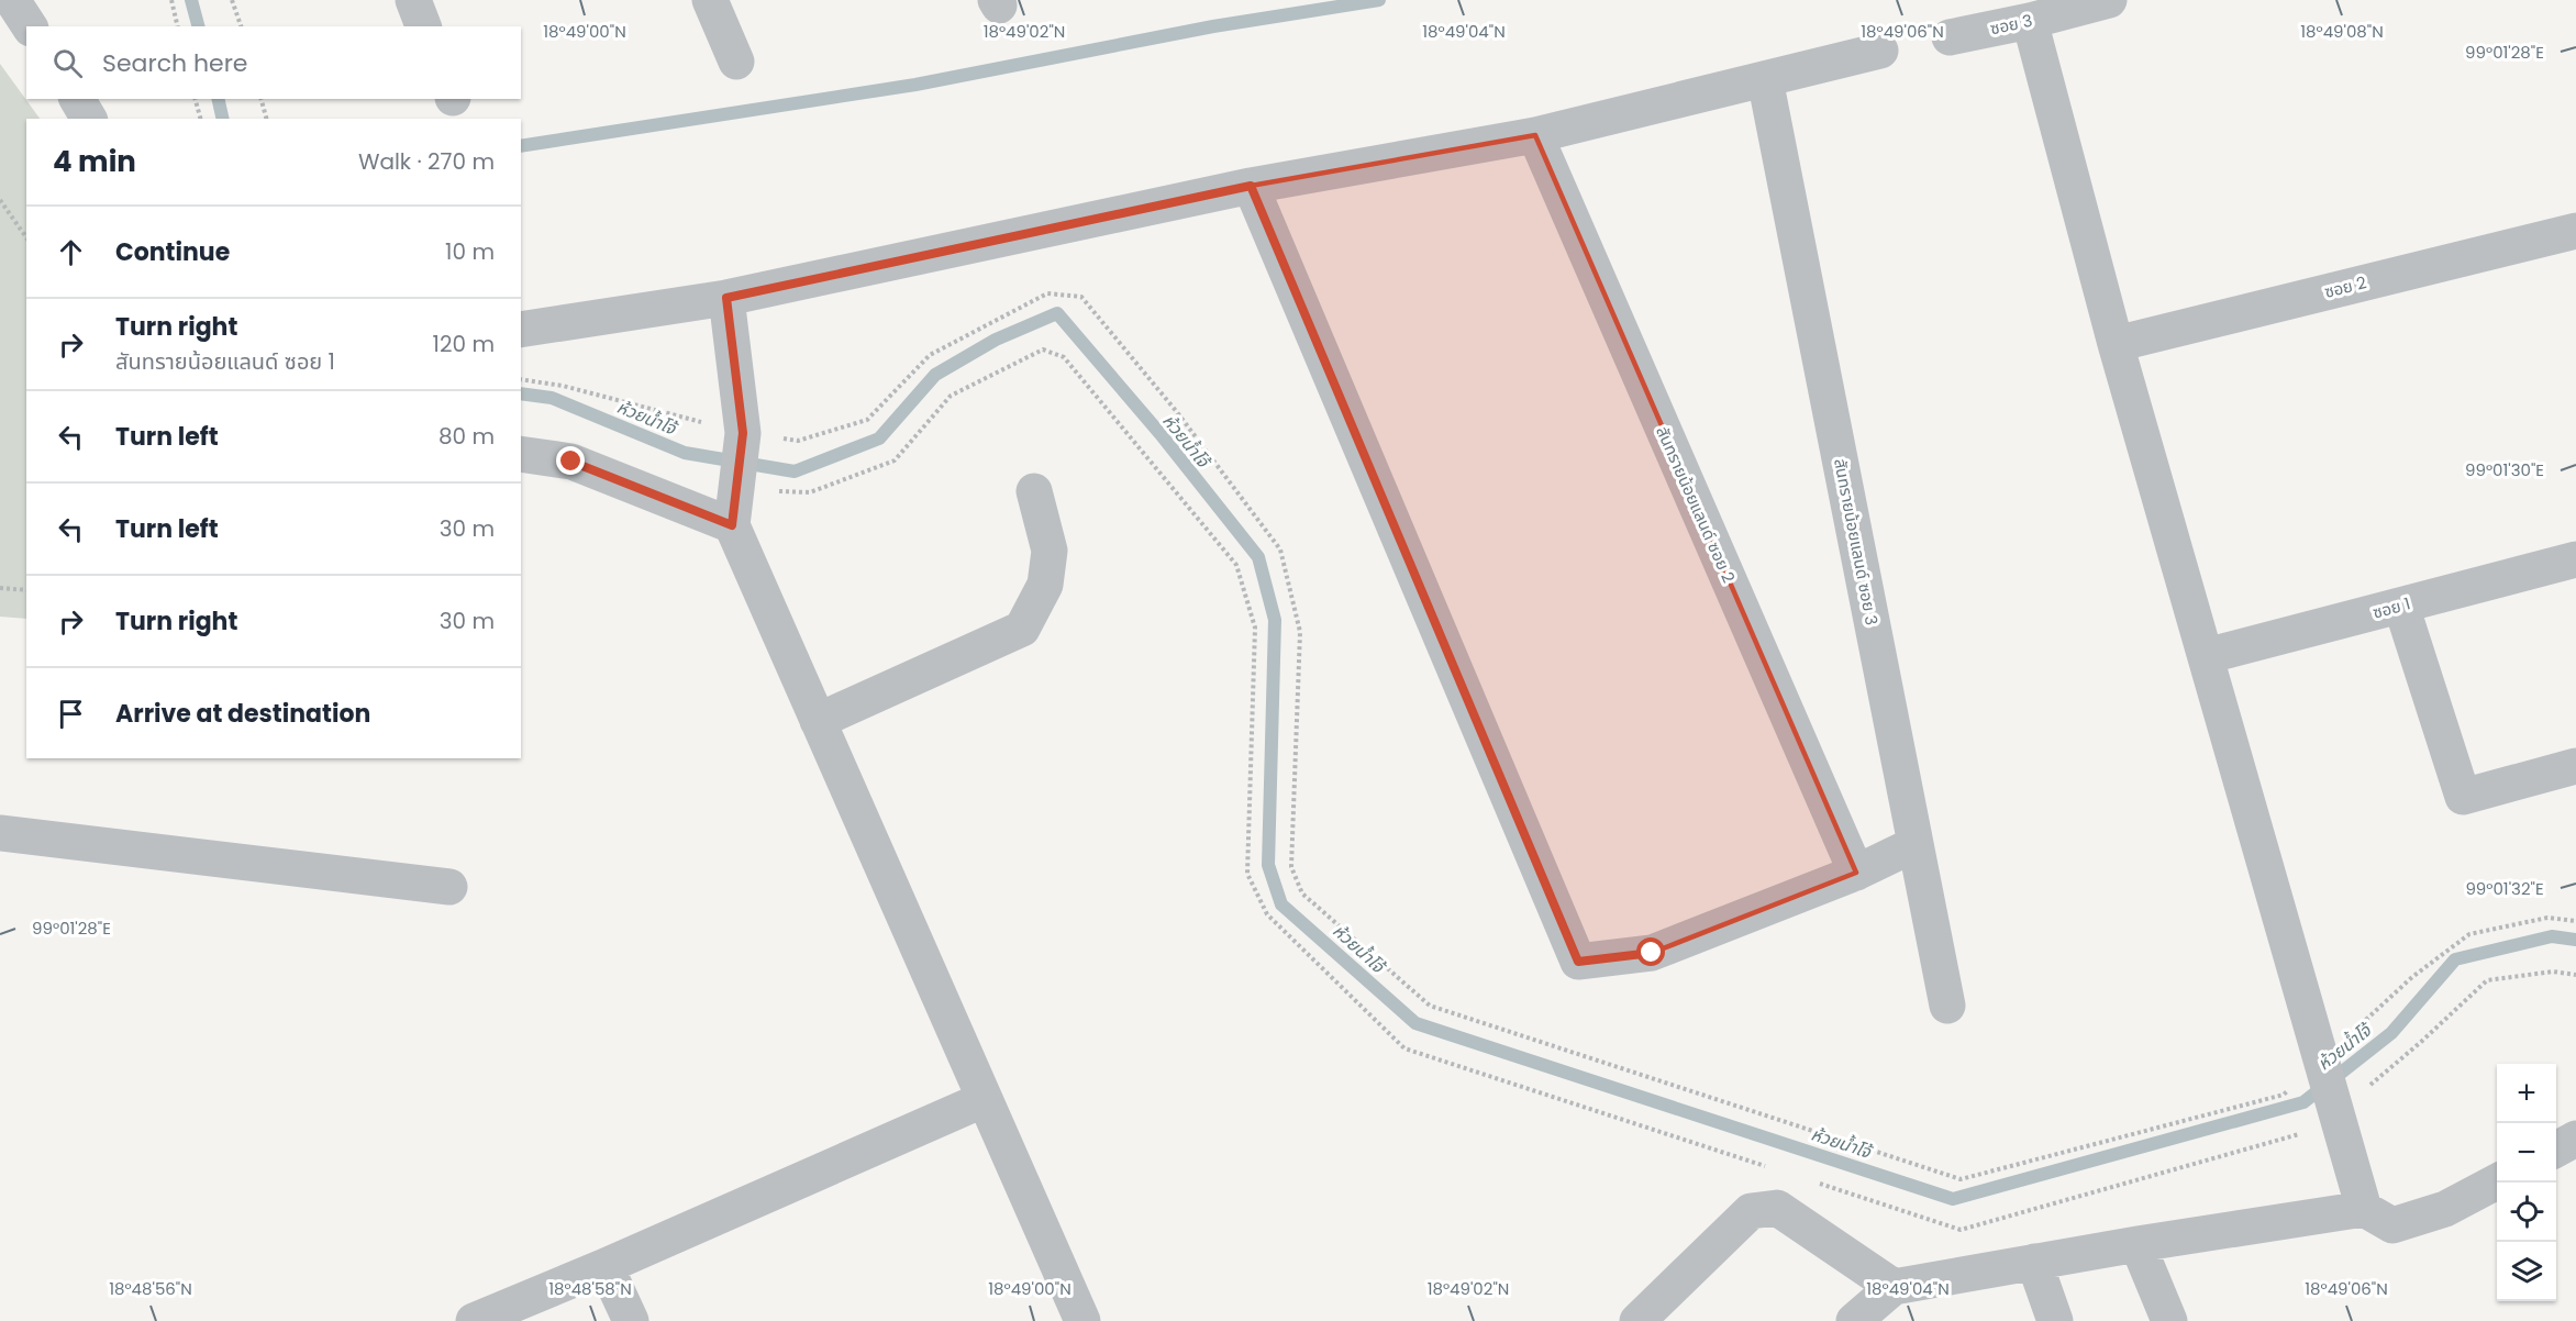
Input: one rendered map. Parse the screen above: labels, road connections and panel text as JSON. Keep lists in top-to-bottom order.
{
  "streets": {
    "street": [
      "ซอย 3",
      "ซอย 2",
      "สันทรายน้อยแลนด์ ซอย 2",
      "สันทรายน้อยแลนด์ ซอย 3",
      "ซอย 1"
    ]
  },
  "water": ["ห้วยน้ำโจ้"],
  "page": {
    "search": "Search here",
    "heading": ["4 min", "Walk · 270 m"],
    "list": [
      ["Continue", "10 m"],
      ["Turn right", "สันทรายน้อยแลนด์ ซอย 1", "120 m"],
      ["Turn left", "80 m"],
      ["Turn left", "30 m"],
      ["Turn right", "30 m"],
      "Arrive at destination"
    ],
    "map_buttons": ["+", "−"]
  },
  "coordinates": [
    "18°49'06\"N",
    "18°49'00\"N",
    "18°49'02\"N",
    "18°49'04\"N",
    "18°49'08\"N",
    "99°01'28\"E",
    "99°01'30\"E",
    "99°01'32\"E",
    "18°48'56\"N",
    "18°48'58\"N"
  ]
}
